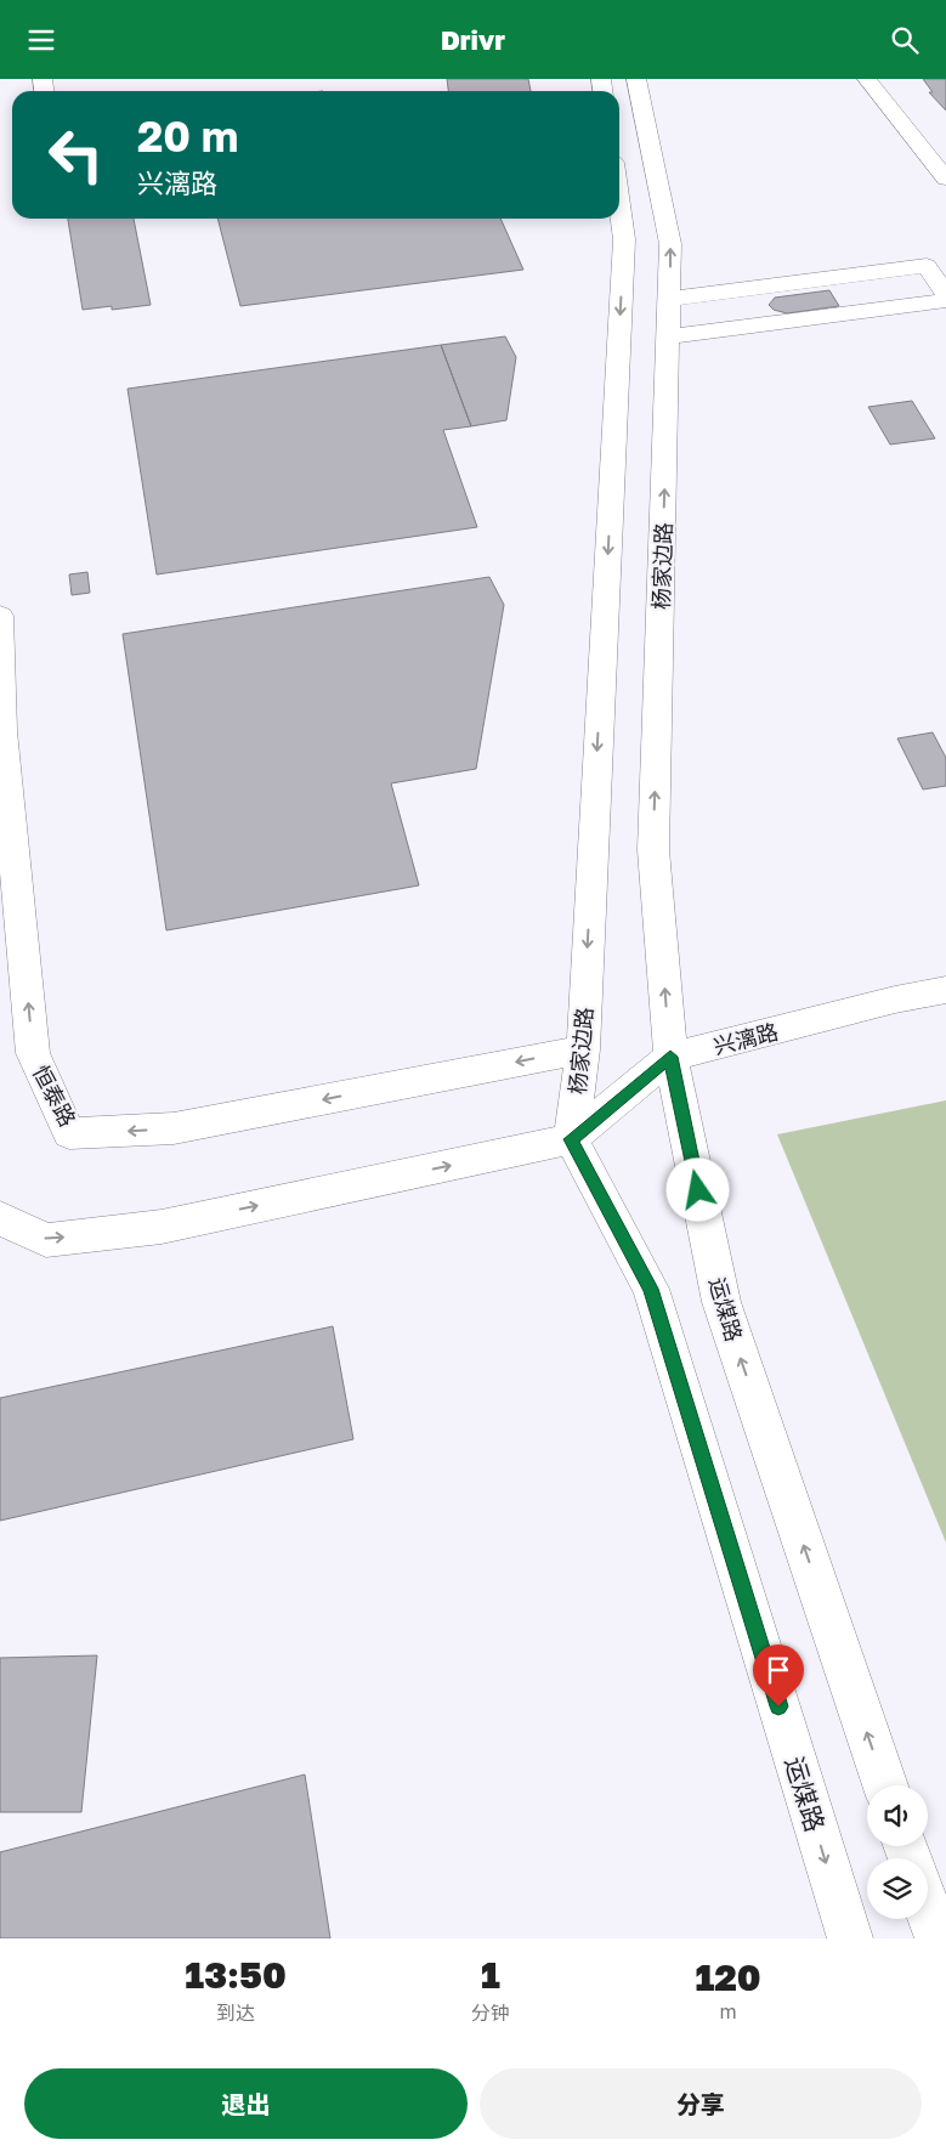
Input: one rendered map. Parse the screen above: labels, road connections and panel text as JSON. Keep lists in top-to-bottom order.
{
  "streets": {
    "street": [
      "杨家边路",
      "兴漓路",
      "恒泰路",
      "运煤路"
    ]
  },
  "crossings": [
    ["杨家边路", "兴漓路"],
    ["杨家边路", "恒泰路"],
    ["杨家边路", "运煤路"],
    ["兴漓路", "运煤路"]
  ],
  "page": {
    "header": "Drivr",
    "turn": ["20 m", "兴漓路"],
    "eta": [
      "13:50",
      "到达",
      "1",
      "分钟",
      "120",
      "m"
    ],
    "buttons": ["退出", "分享"]
  }
}
